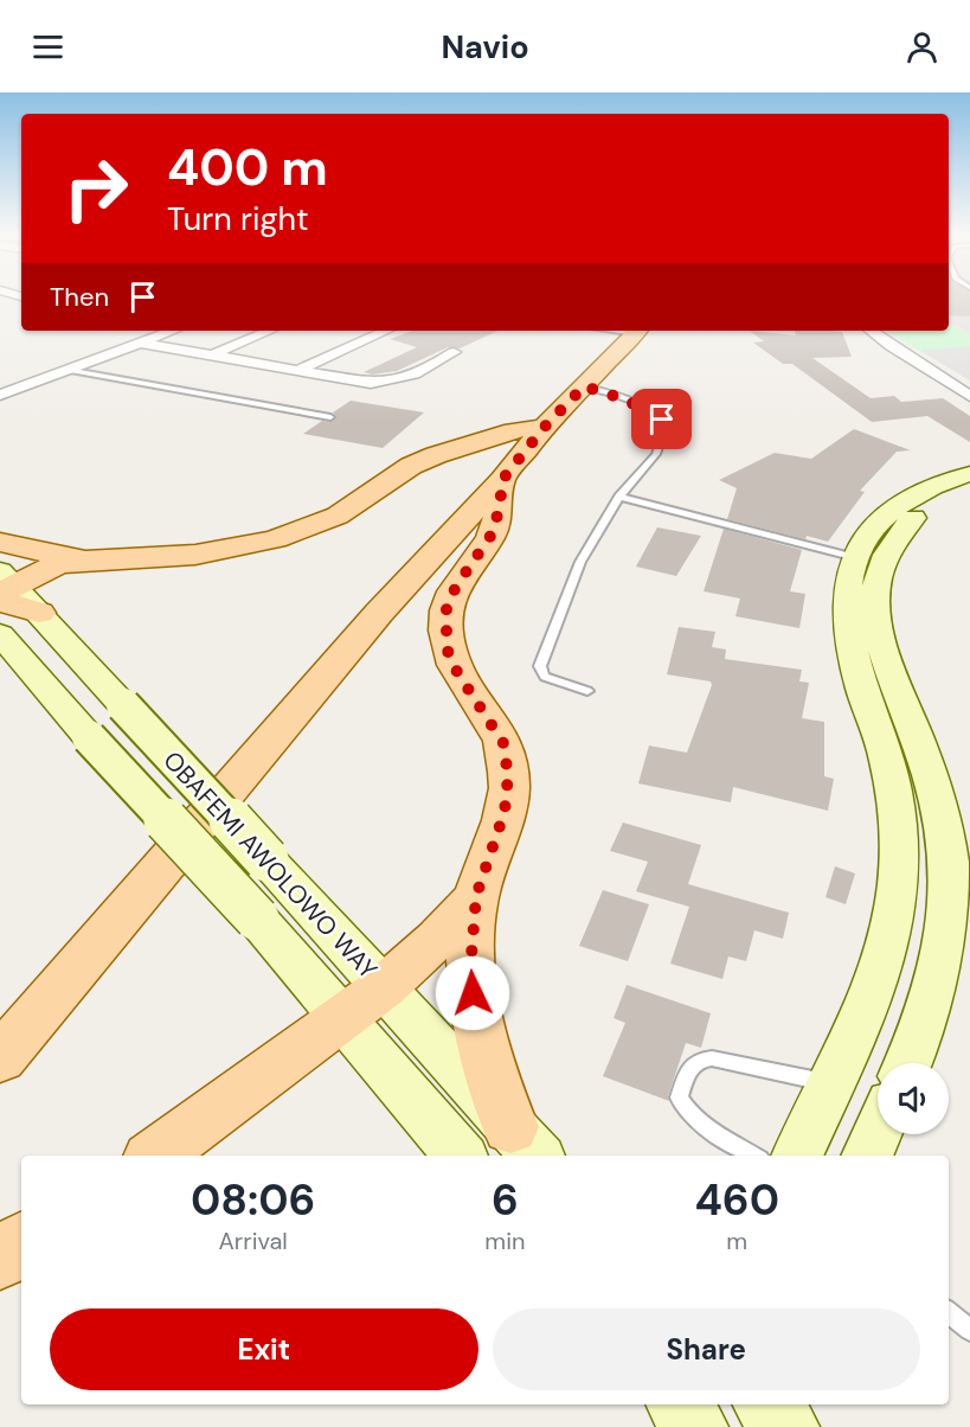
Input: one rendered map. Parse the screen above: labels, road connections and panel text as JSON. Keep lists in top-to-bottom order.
{
  "streets": {
    "street": ["OBAFEMI AWOLOWO WAY"]
  },
  "page": {
    "header": "Navio",
    "turn": ["400 m", "Turn right"],
    "then": "Then",
    "eta": [
      "08:06",
      "Arrival",
      "6",
      "min",
      "460",
      "m"
    ],
    "buttons": ["Exit", "Share"]
  }
}
